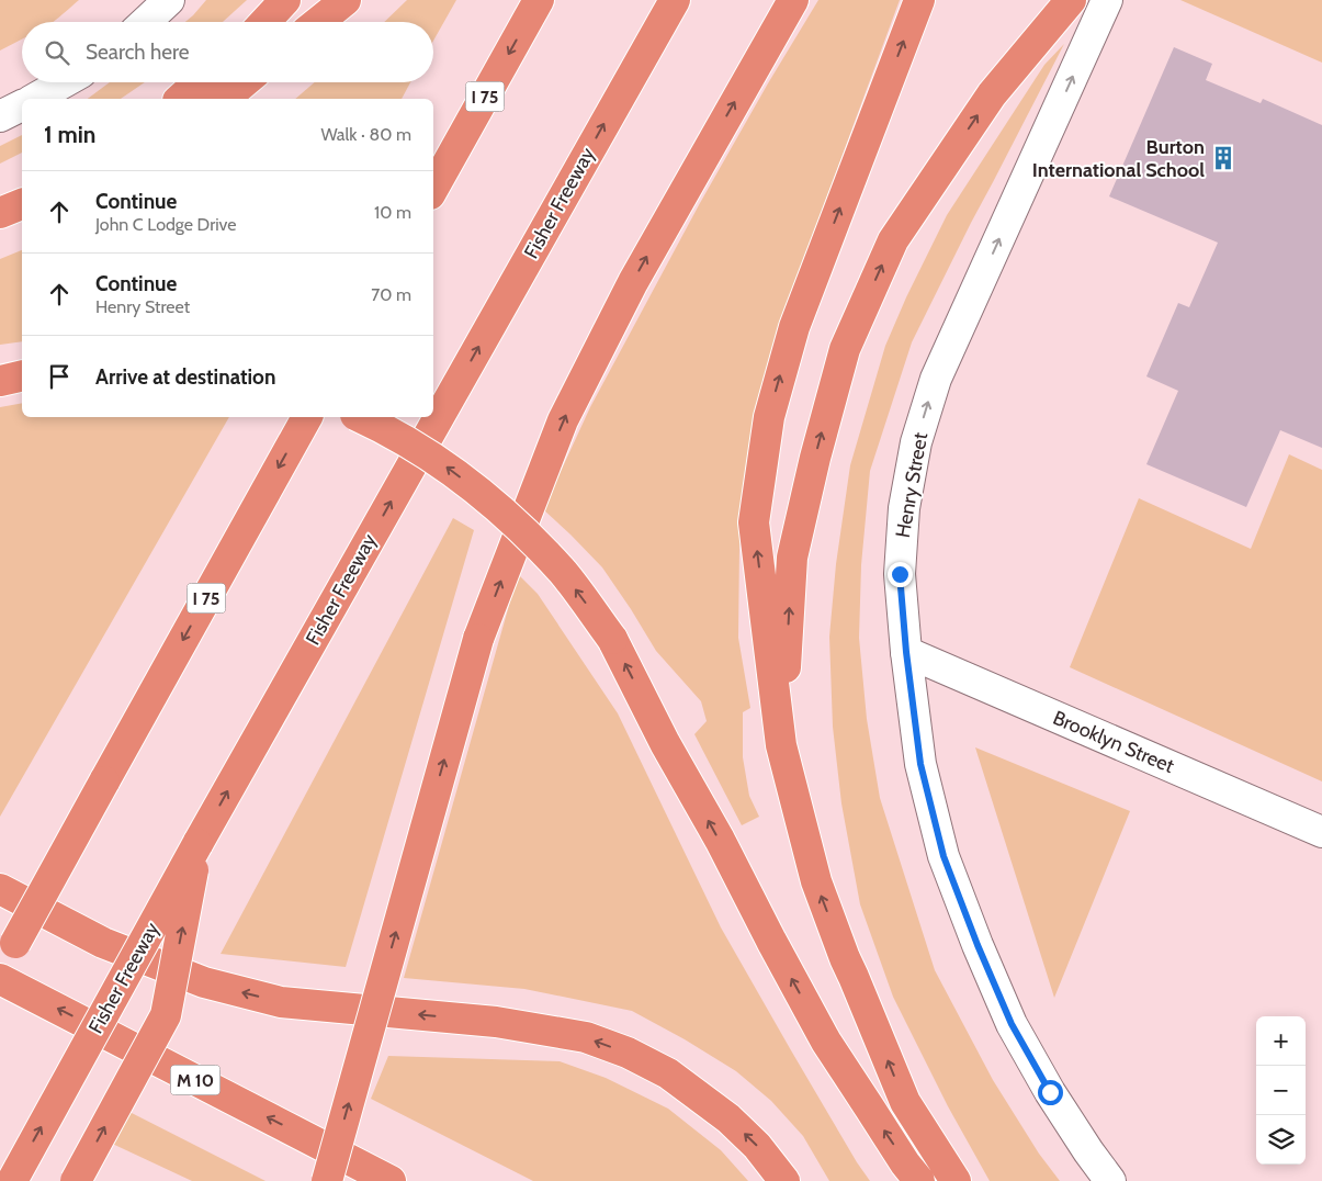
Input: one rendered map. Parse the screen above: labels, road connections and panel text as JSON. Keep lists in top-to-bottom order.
{
  "streets": {
    "highway": ["I 75", "Fisher Freeway", "M 10"],
    "street": ["Henry Street", "Brooklyn Street"]
  },
  "crossings": [
    ["Henry Street", "Brooklyn Street"]
  ],
  "one_way": ["Henry Street"],
  "places": {
    "building": ["Burton International School"]
  },
  "page": {
    "search": "Search here",
    "heading": ["1 min", "Walk · 80 m"],
    "list": [
      ["Continue", "John C Lodge Drive", "10 m"],
      ["Continue", "Henry Street", "70 m"],
      "Arrive at destination"
    ],
    "map_buttons": ["+", "−"]
  }
}
